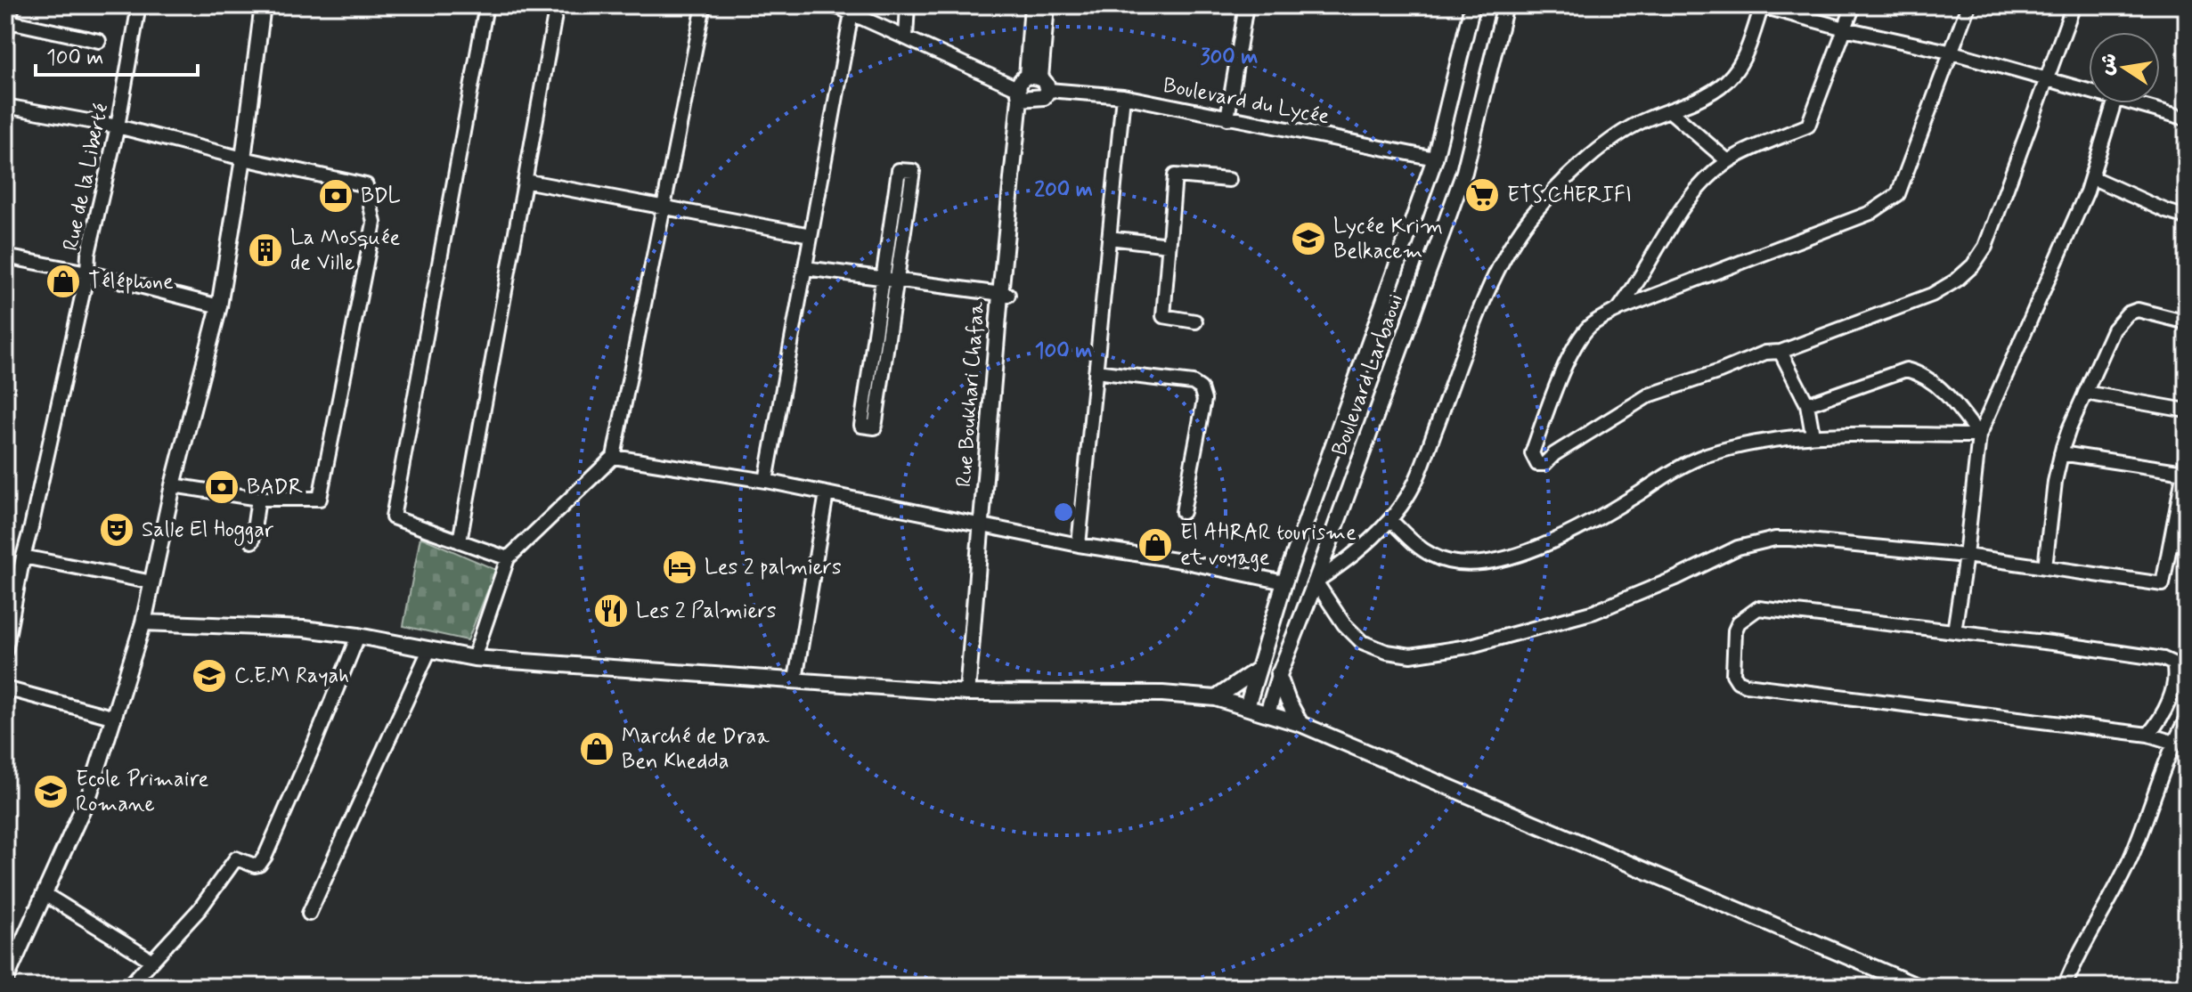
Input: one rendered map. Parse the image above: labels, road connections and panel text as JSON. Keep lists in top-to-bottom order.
{
  "streets": {
    "main road": ["Boulevard Larbaoui", "Rue Boukhari Chafaa"],
    "street": ["Boulevard du Lycée", "Rue de la Liberté"]
  },
  "crossings": [
    ["Boulevard du Lycée", "Boulevard Larbaoui"],
    ["Boulevard du Lycée", "Rue Boukhari Chafaa"]
  ],
  "places": {
    "supermarket": ["ETS.CHERIFI"],
    "bank": ["BDL", "BADR"],
    "school or university": ["Lycée Krim Belkacem", "C.E.M Rayah", "Ecole Primaire Romane"],
    "building": ["La Mosquée de Ville"],
    "shop": ["Téléphone", "El AHRAR tourisme et voyage", "Marché de Draa Ben Khedda"],
    "theatre": ["Salle El Hoggar"],
    "hotel": ["Les 2 palmiers"],
    "restaurant": ["Les 2 Palmiers"]
  },
  "scale_bar": "100 m",
  "north": "left",
  "rings": ["300 m", "200 m", "100 m"]
}
